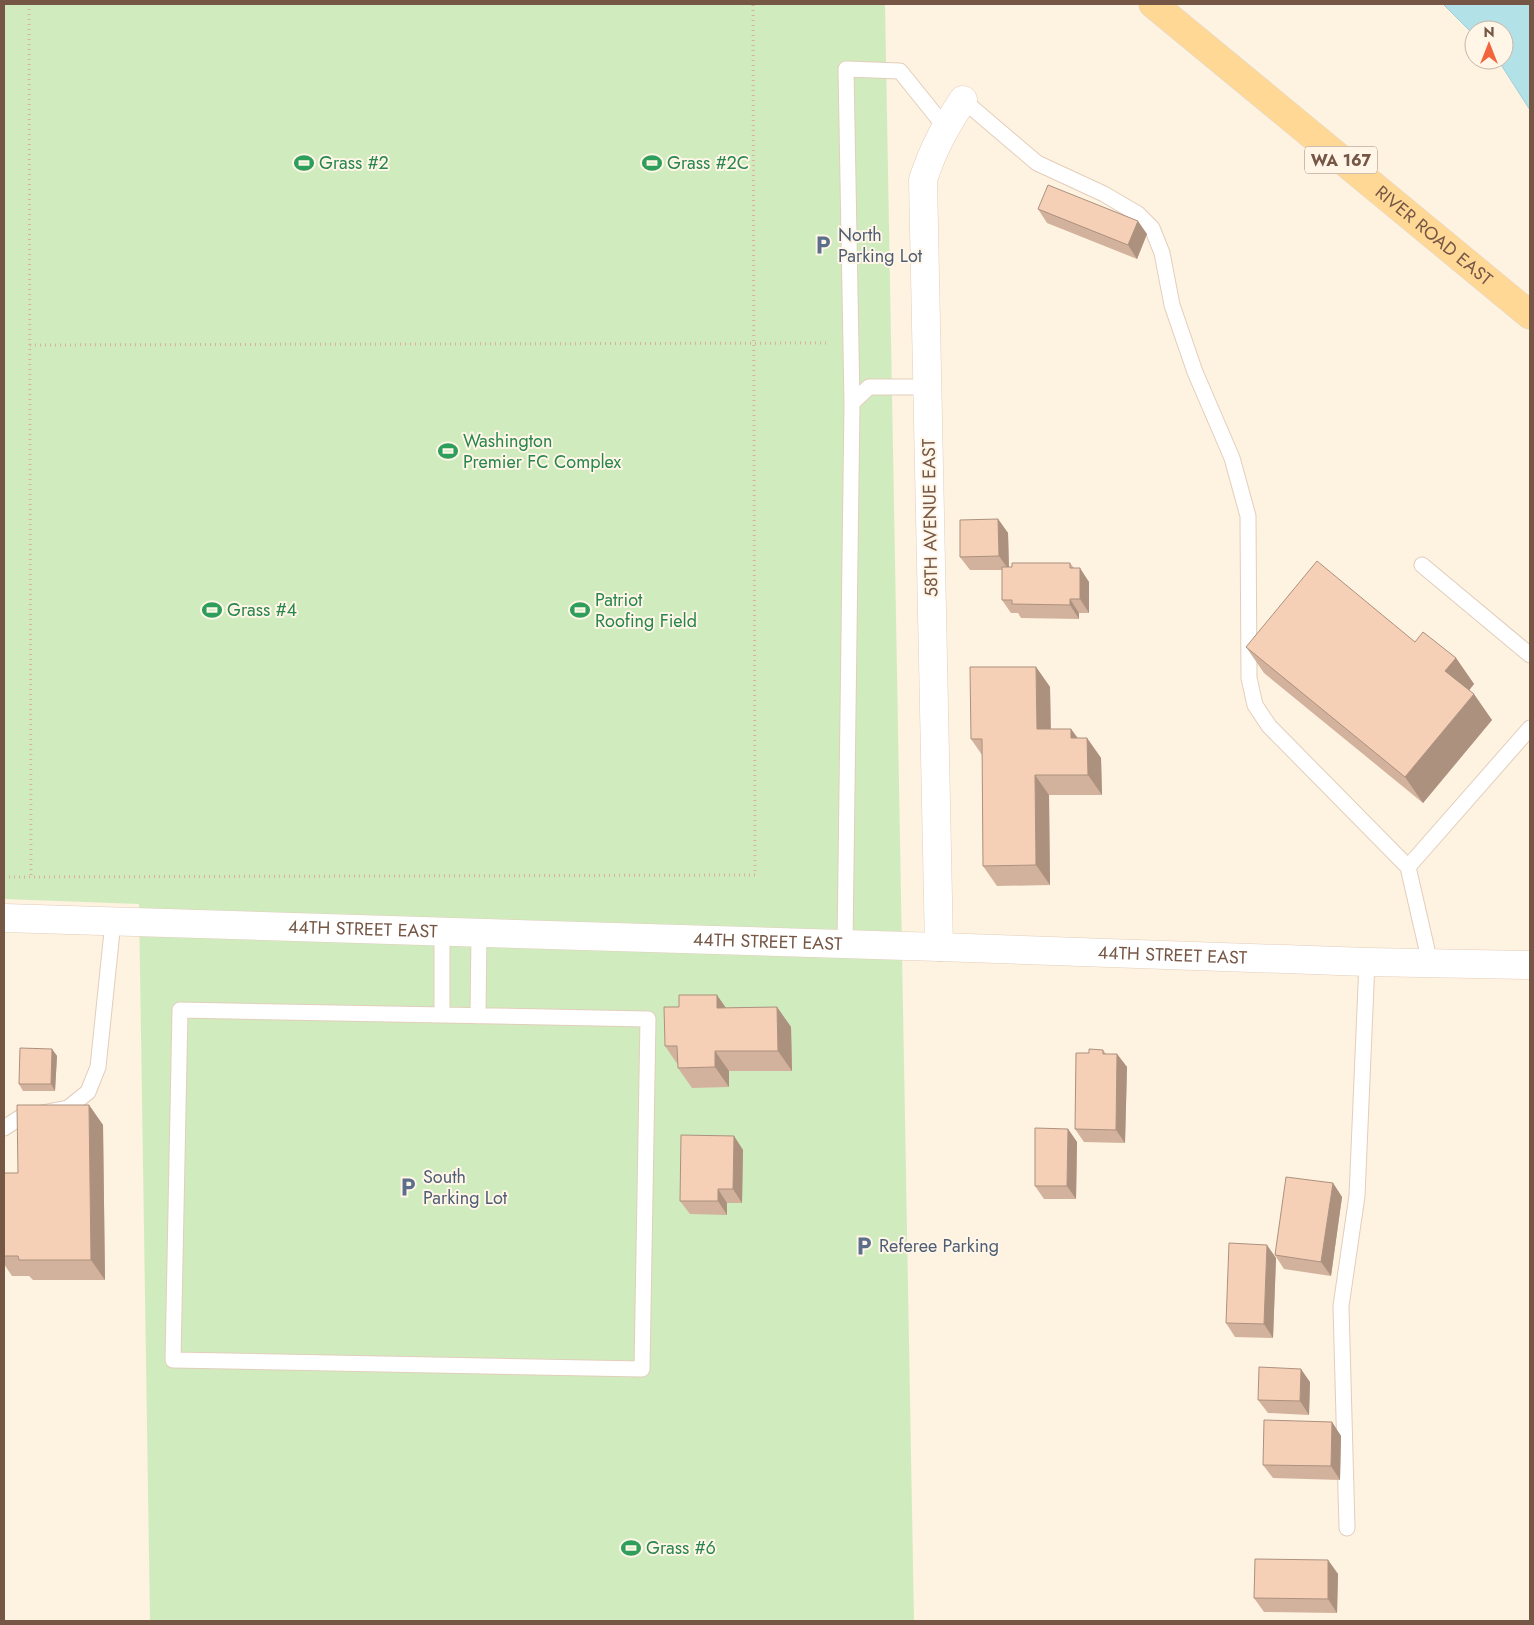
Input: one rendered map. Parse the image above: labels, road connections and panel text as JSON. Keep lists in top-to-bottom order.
{
  "streets": {
    "main road": ["WA 167", "RIVER ROAD EAST"],
    "street": ["58TH AVENUE EAST", "44TH STREET EAST"]
  },
  "crossings": [
    ["58TH AVENUE EAST", "44TH STREET EAST"]
  ],
  "places": {
    "sports": [
      "Grass #2",
      "Grass #2C",
      "Washington Premier FC Complex",
      "Grass #4",
      "Patriot Roofing Field",
      "Grass #6"
    ],
    "parking": ["North Parking Lot", "South Parking Lot", "Referee Parking"]
  },
  "north": "top"
}
